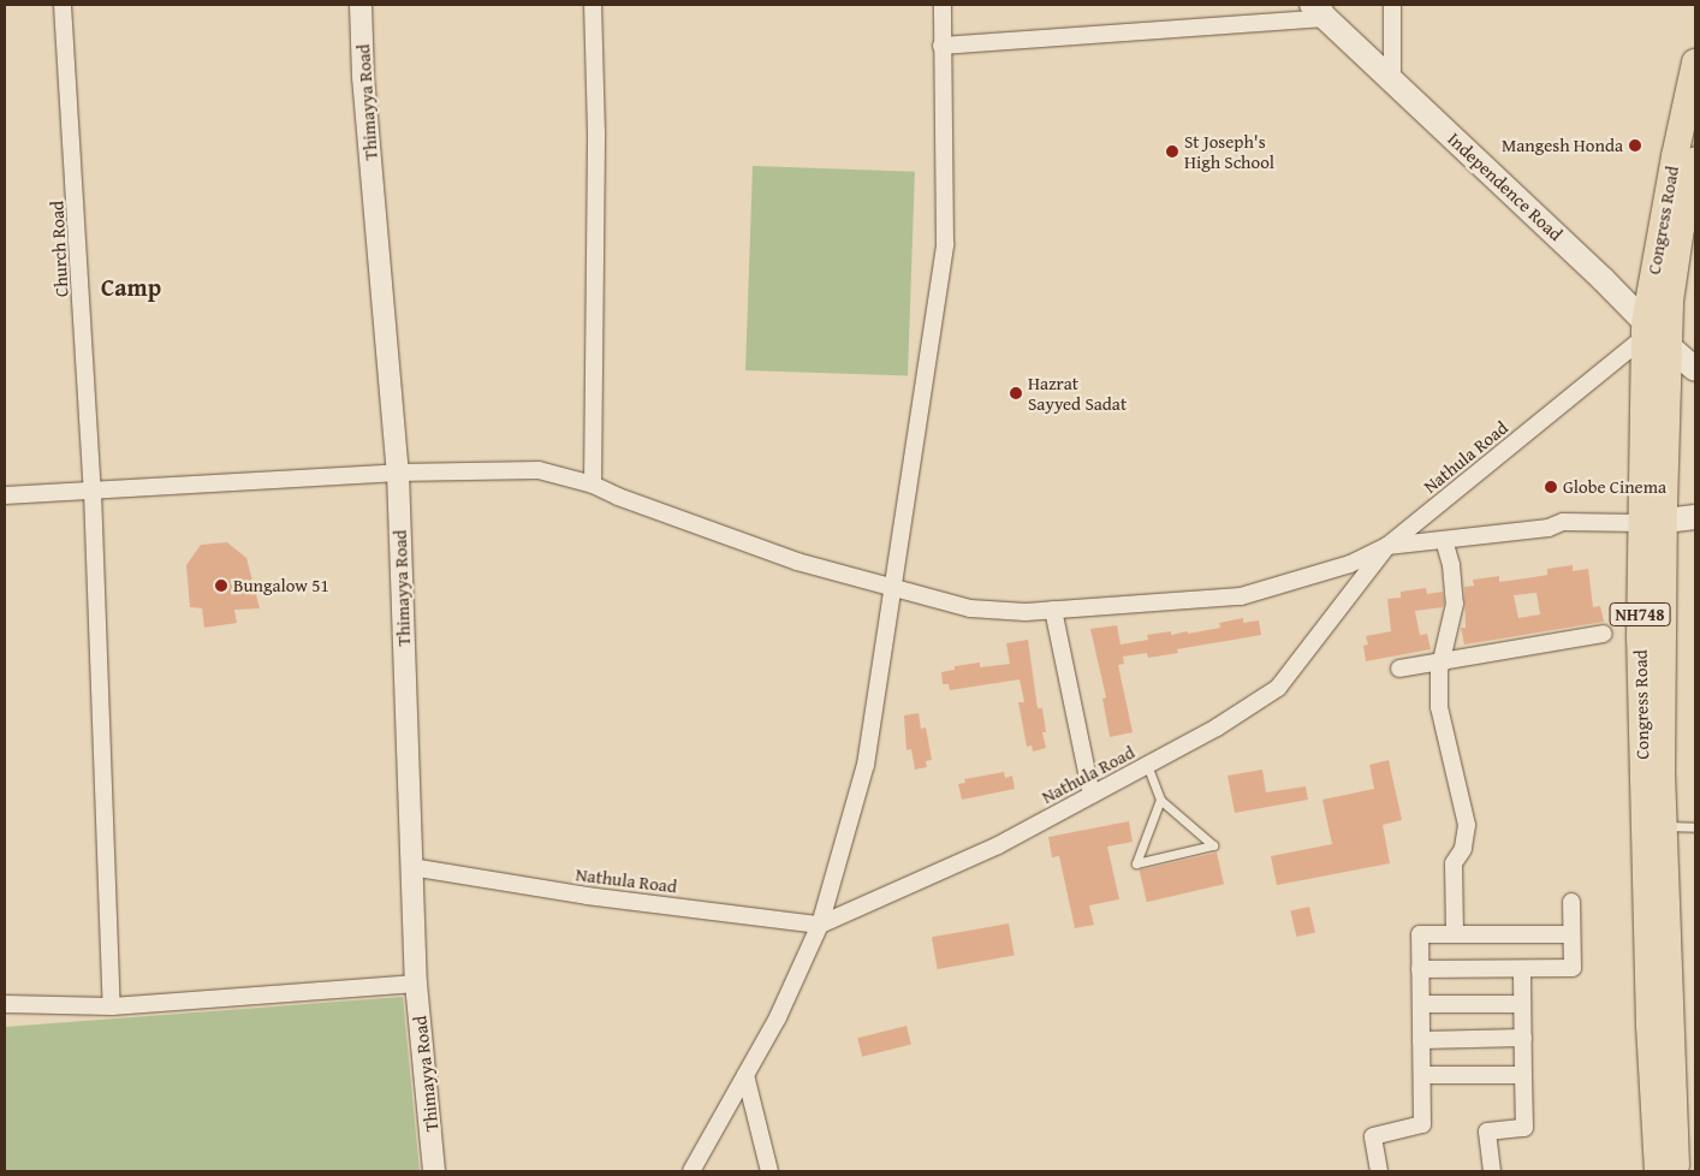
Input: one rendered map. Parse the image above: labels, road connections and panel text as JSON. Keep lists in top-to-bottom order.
{
  "streets": {
    "highway": ["Congress Road", "NH748"],
    "main road": ["Independence Road"],
    "street": ["Thimayya Road", "Church Road", "Nathula Road"]
  },
  "crossings": [
    ["Thimayya Road", "Nathula Road"],
    ["Independence Road", "Congress Road"],
    ["Independence Road", "Nathula Road"],
    ["Congress Road", "Nathula Road"]
  ],
  "districts": ["Camp"],
  "places": [
    "Mangesh Honda",
    "St Joseph's High School",
    "Hazrat Sayyed Sadat",
    "Globe Cinema",
    "Bungalow 51"
  ]
}
